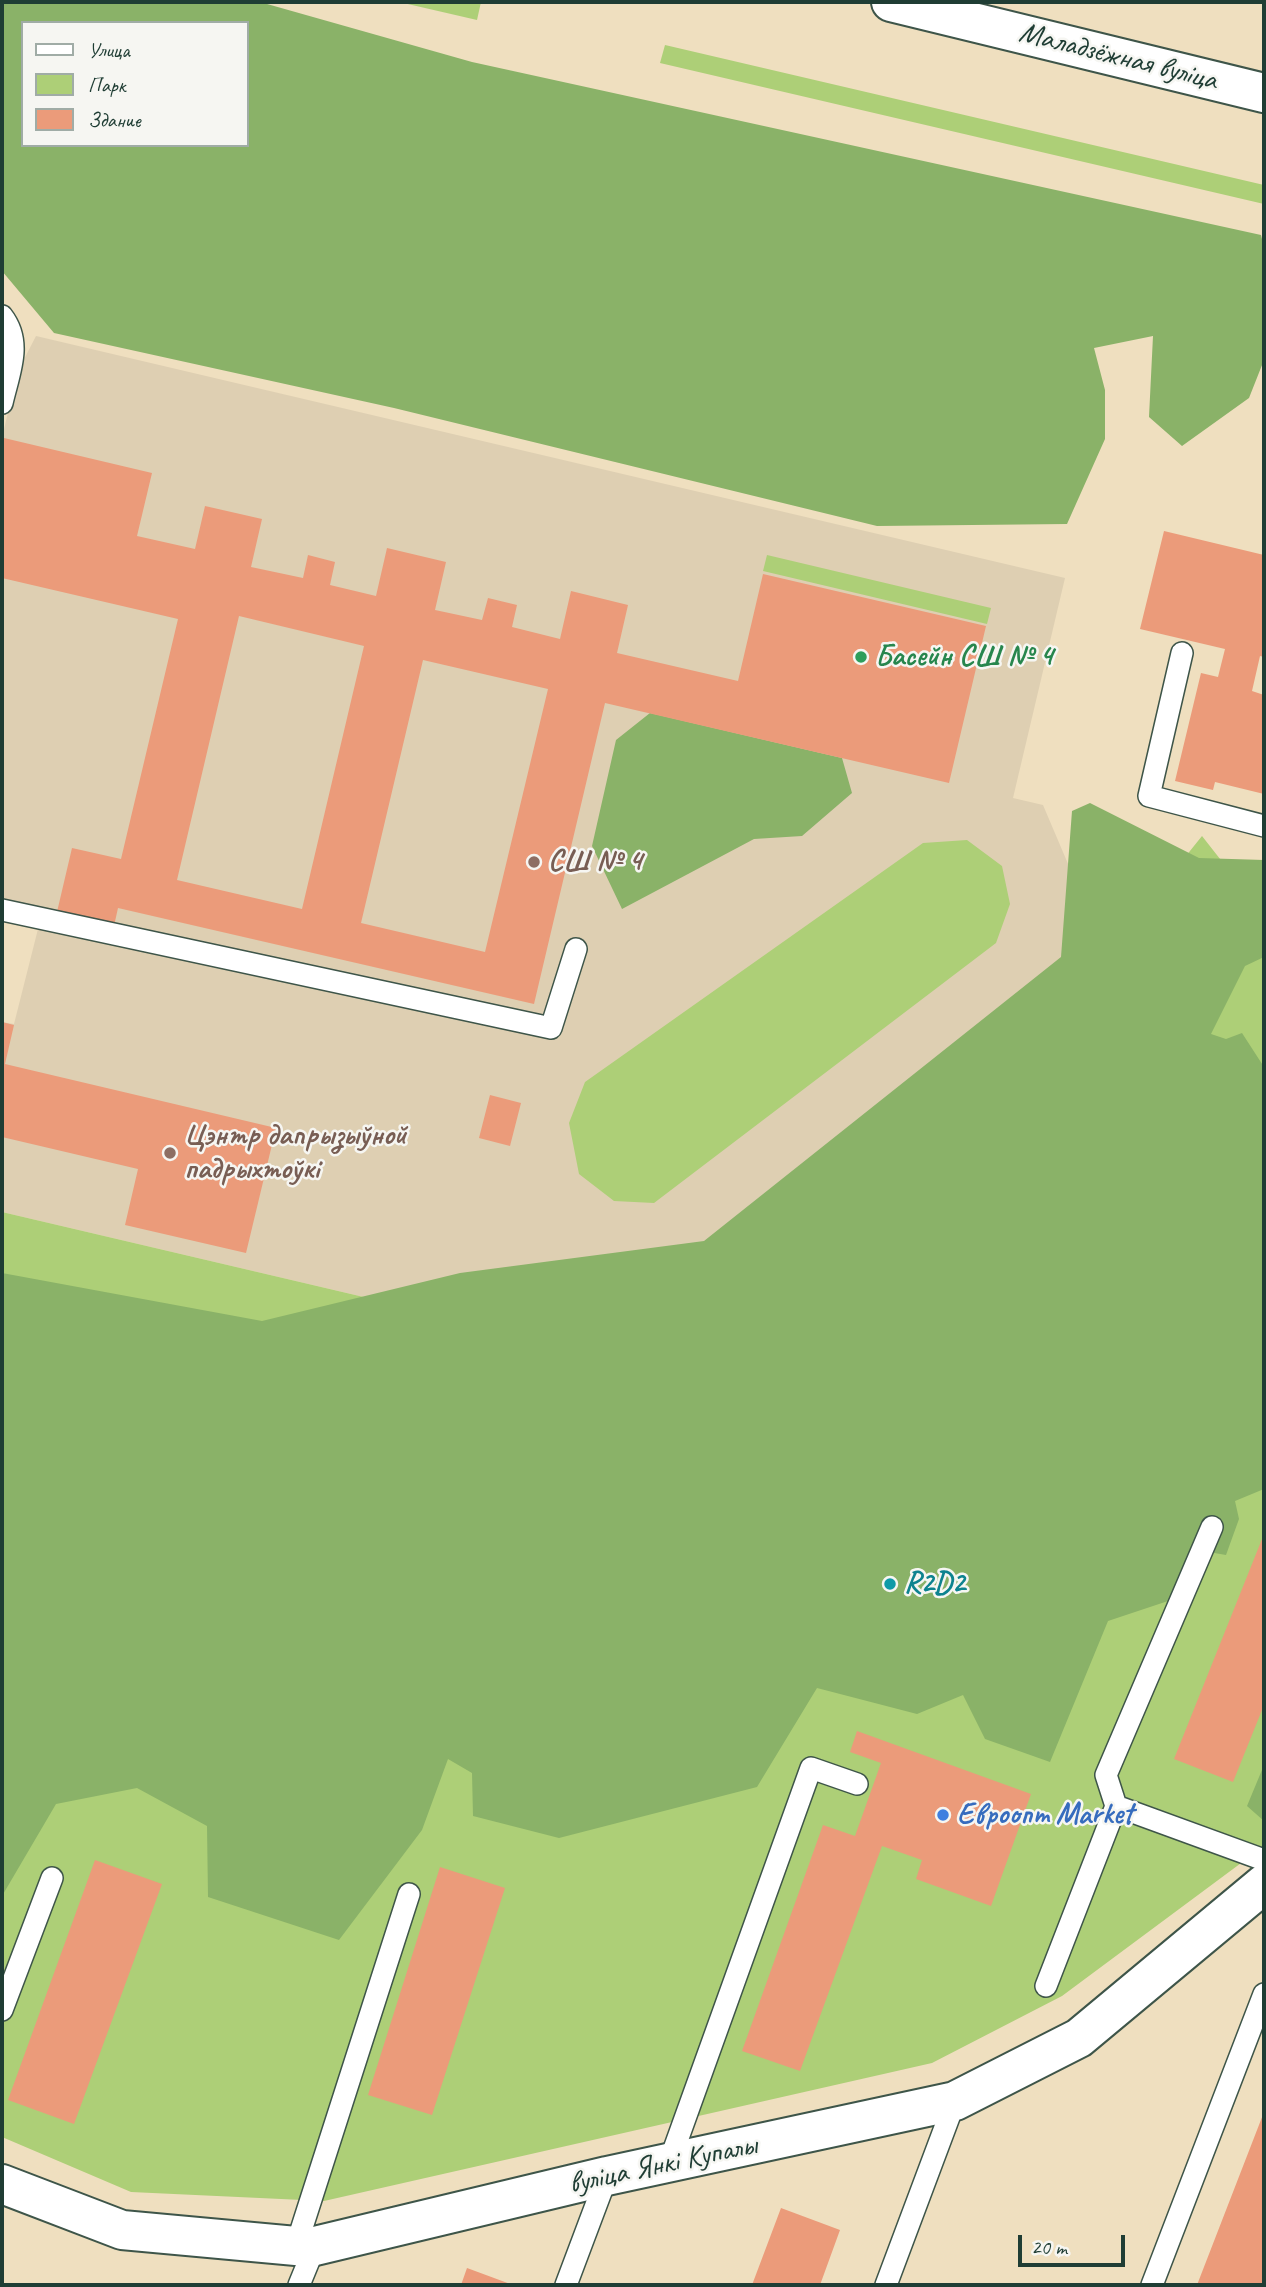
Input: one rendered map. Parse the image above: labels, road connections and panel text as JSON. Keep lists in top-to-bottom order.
{
  "streets": {
    "street": ["Маладзёжная вуліца", "вуліца Янкі Купалы"]
  },
  "places": [
    "Басейн СШ № 4",
    "СШ № 4",
    "Цэнтр дапрызыўной падрыхтоўкі",
    "R2D2",
    "Евроопт Market"
  ],
  "legend": ["Улица", "Парк", "Здание"],
  "scale_bar": "20 m"
}
